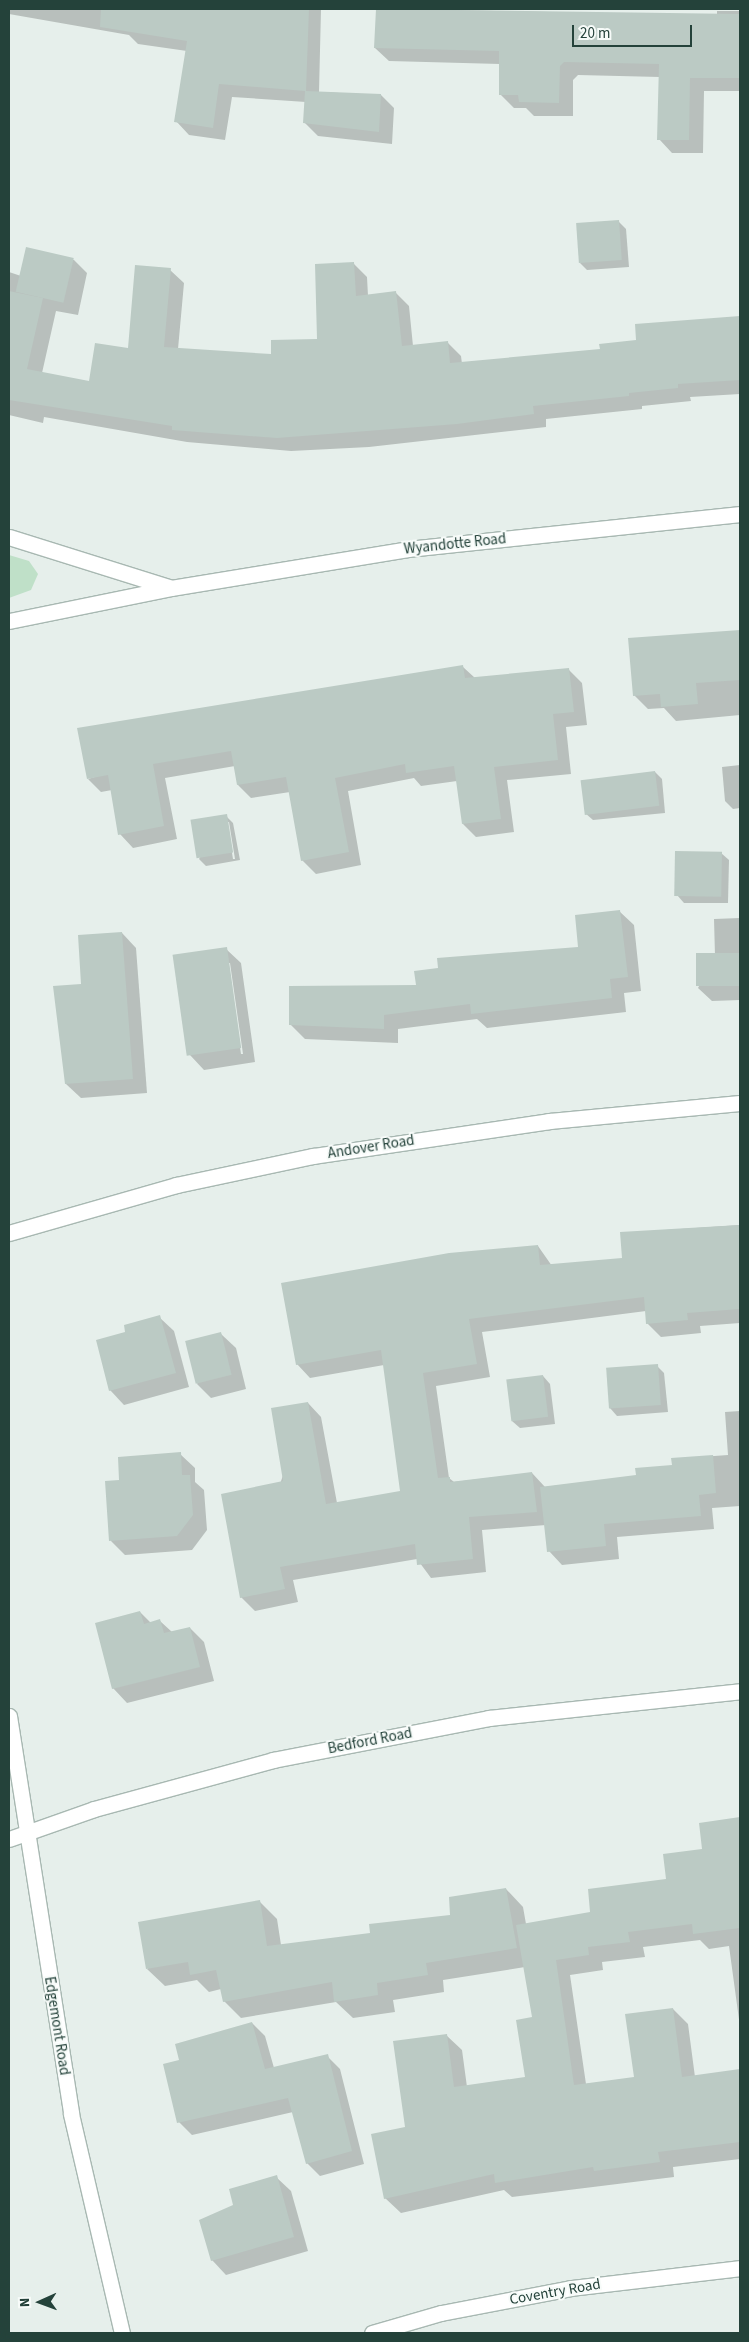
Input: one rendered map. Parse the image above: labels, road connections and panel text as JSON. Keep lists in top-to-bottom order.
{
  "streets": {
    "street": [
      "Wyandotte Road",
      "Andover Road",
      "Bedford Road",
      "Edgemont Road",
      "Coventry Road"
    ]
  },
  "crossings": [
    ["Bedford Road", "Edgemont Road"]
  ],
  "scale_bar": "20 m",
  "north": "left"
}
